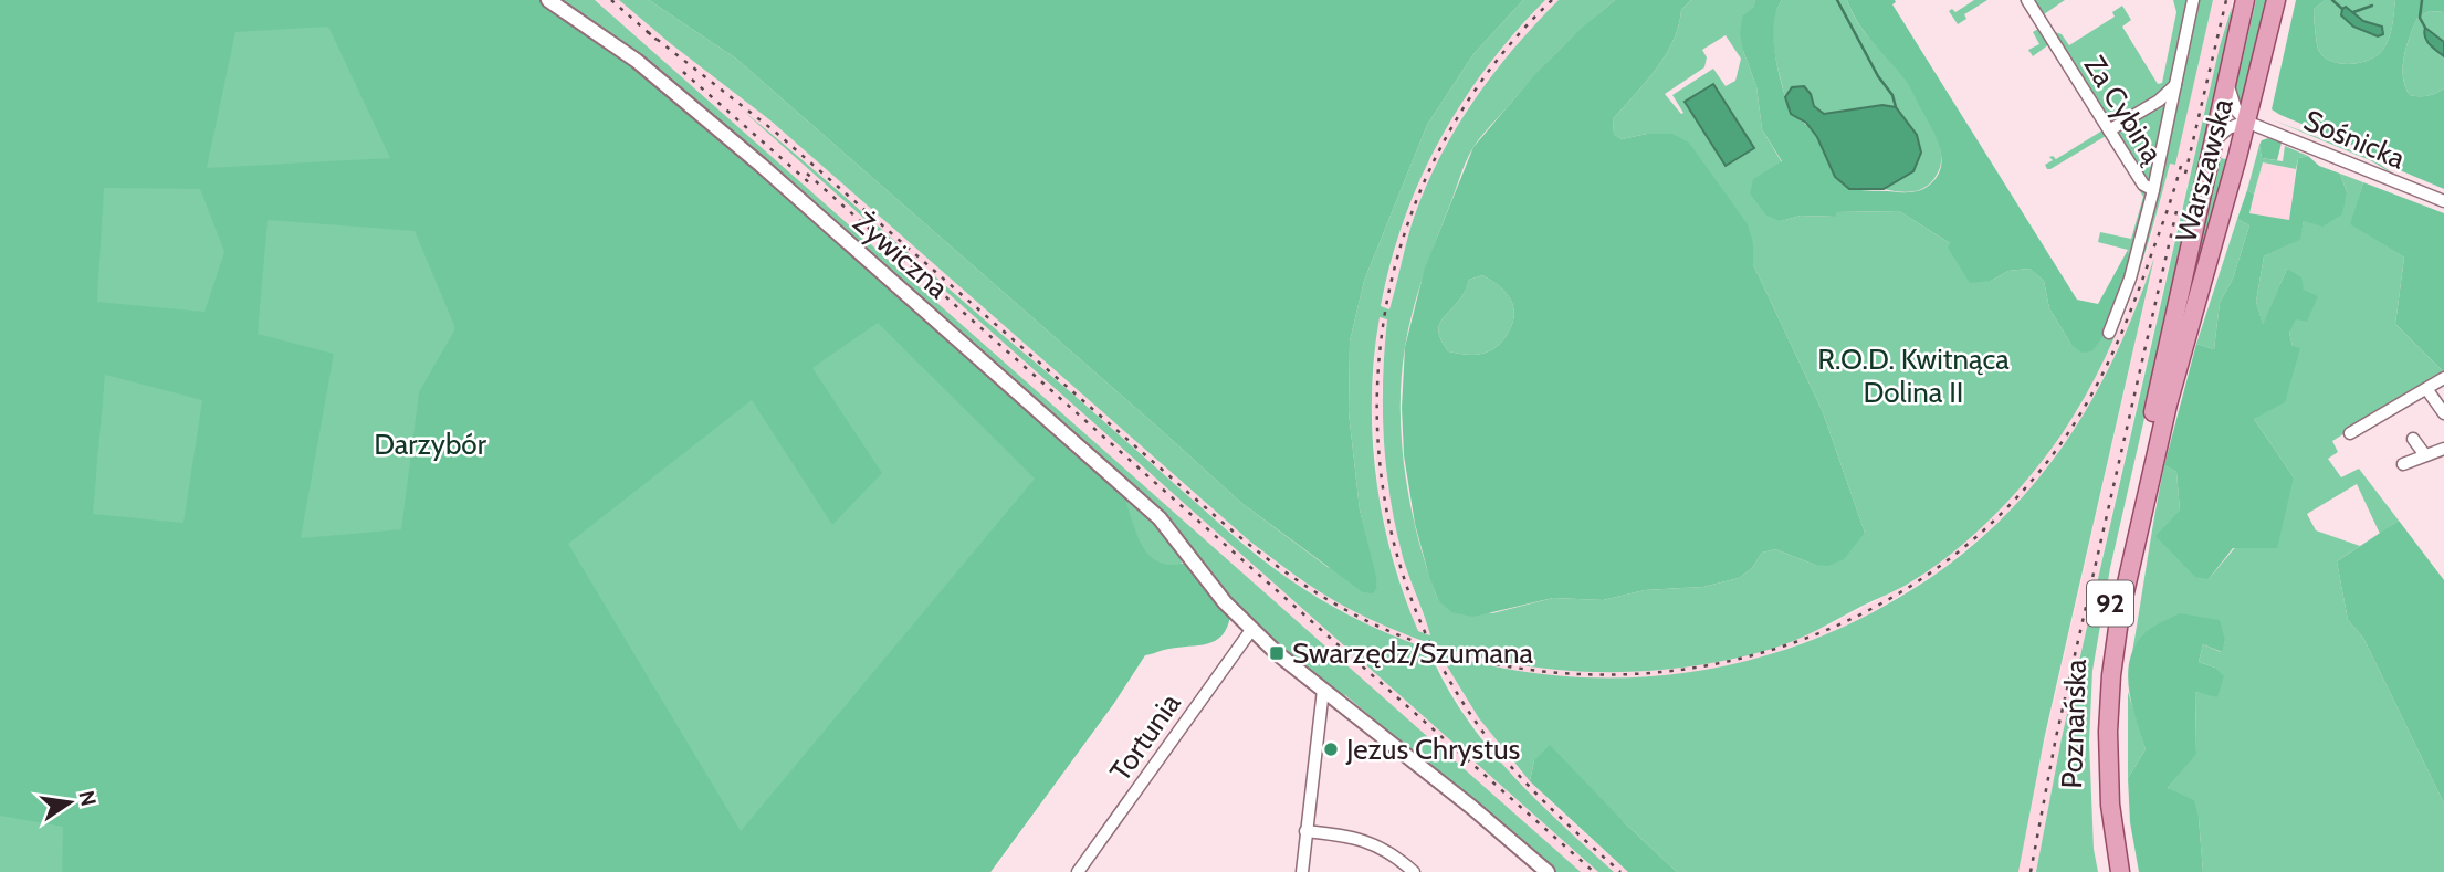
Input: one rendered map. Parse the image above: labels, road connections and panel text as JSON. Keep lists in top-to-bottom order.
{
  "streets": {
    "main road": ["Warszawska", "92", "Poznańska"],
    "street": [
      "Za Cybiną",
      "Sośnicka",
      "Żywiczna",
      "Tortunia"
    ]
  },
  "crossings": [
    ["Sośnicka", "Warszawska"],
    ["Warszawska", "Poznańska"],
    ["Żywiczna", "Tortunia"]
  ],
  "parks": ["R.O.D. Kwitnąca Dolina II", "Darzybór"],
  "places": {
    "transit": ["Swarzędz/Szumana"],
    "other": ["Jezus Chrystus"]
  },
  "north": "right"
}
